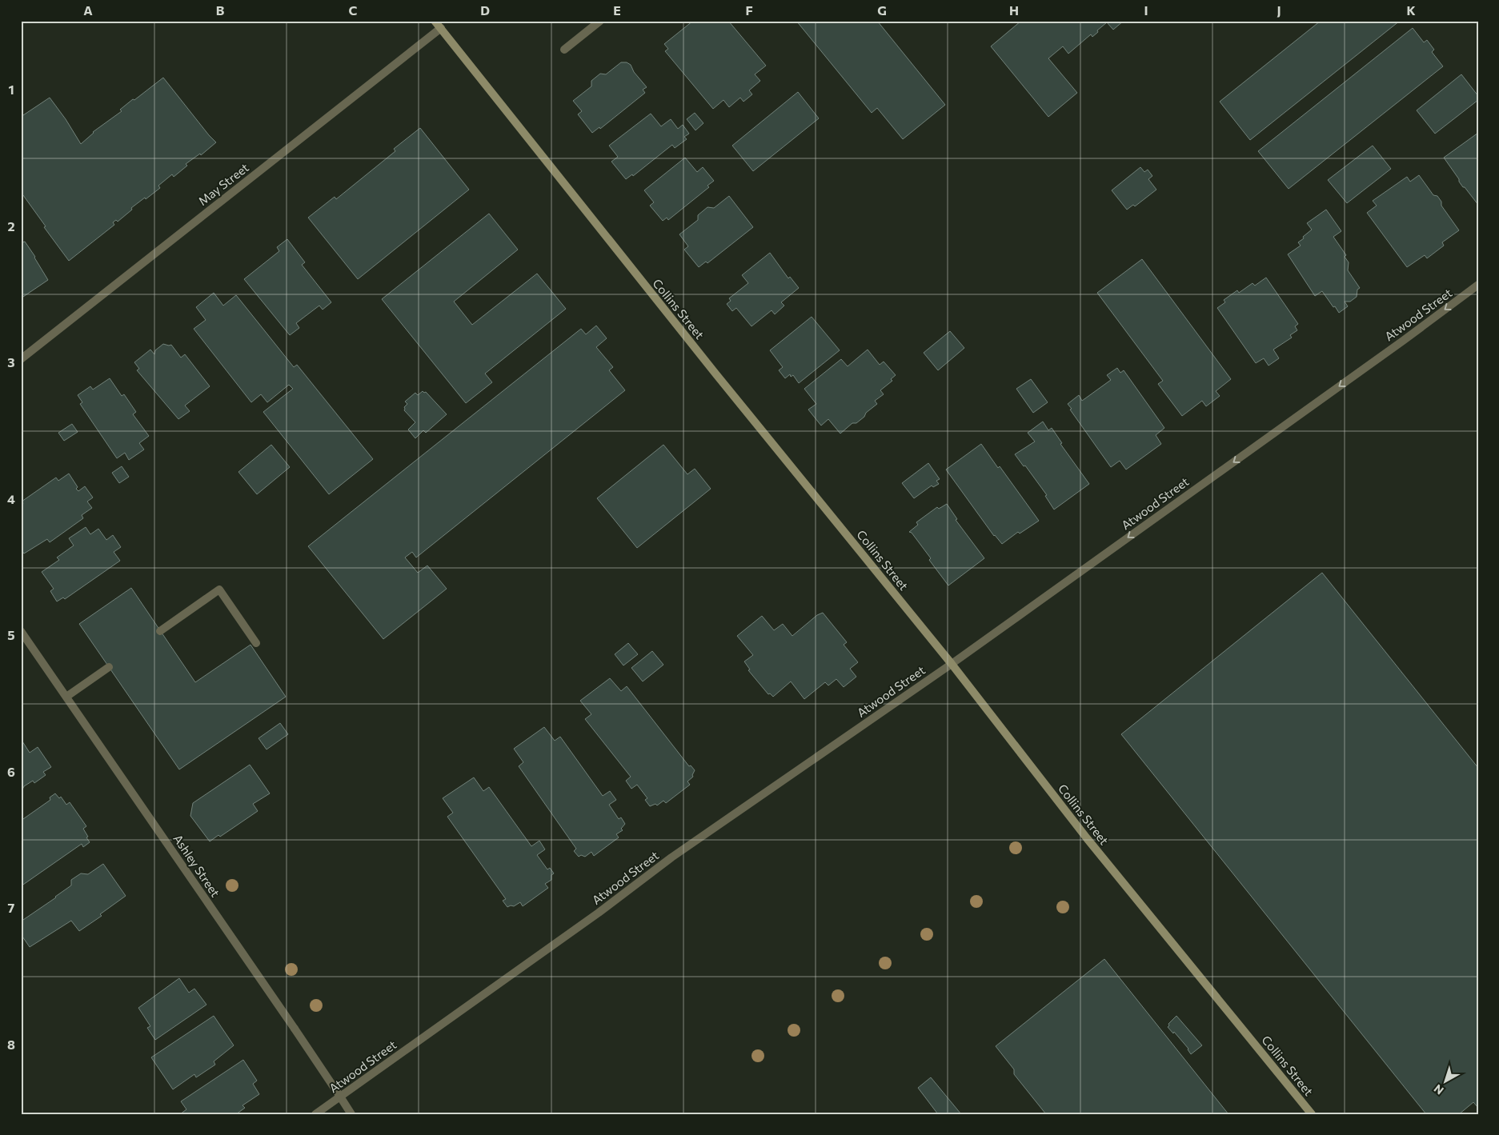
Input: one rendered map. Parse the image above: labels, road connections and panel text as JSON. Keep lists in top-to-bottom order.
{
  "streets": {
    "street": [
      "May Street",
      "Collins Street",
      "Atwood Street",
      "Ashley Street"
    ]
  },
  "crossings": [
    ["May Street", "Collins Street"],
    ["Collins Street", "Atwood Street"],
    ["Atwood Street", "Ashley Street"]
  ],
  "one_way": ["Atwood Street"],
  "north": "bottom left",
  "grid": {
    "columns": [
      "A",
      "B",
      "C",
      "D",
      "E",
      "F",
      "G",
      "H",
      "I",
      "J",
      "K"
    ],
    "rows": [
      "1",
      "2",
      "3",
      "4",
      "5",
      "6",
      "7",
      "8"
    ]
  }
}
